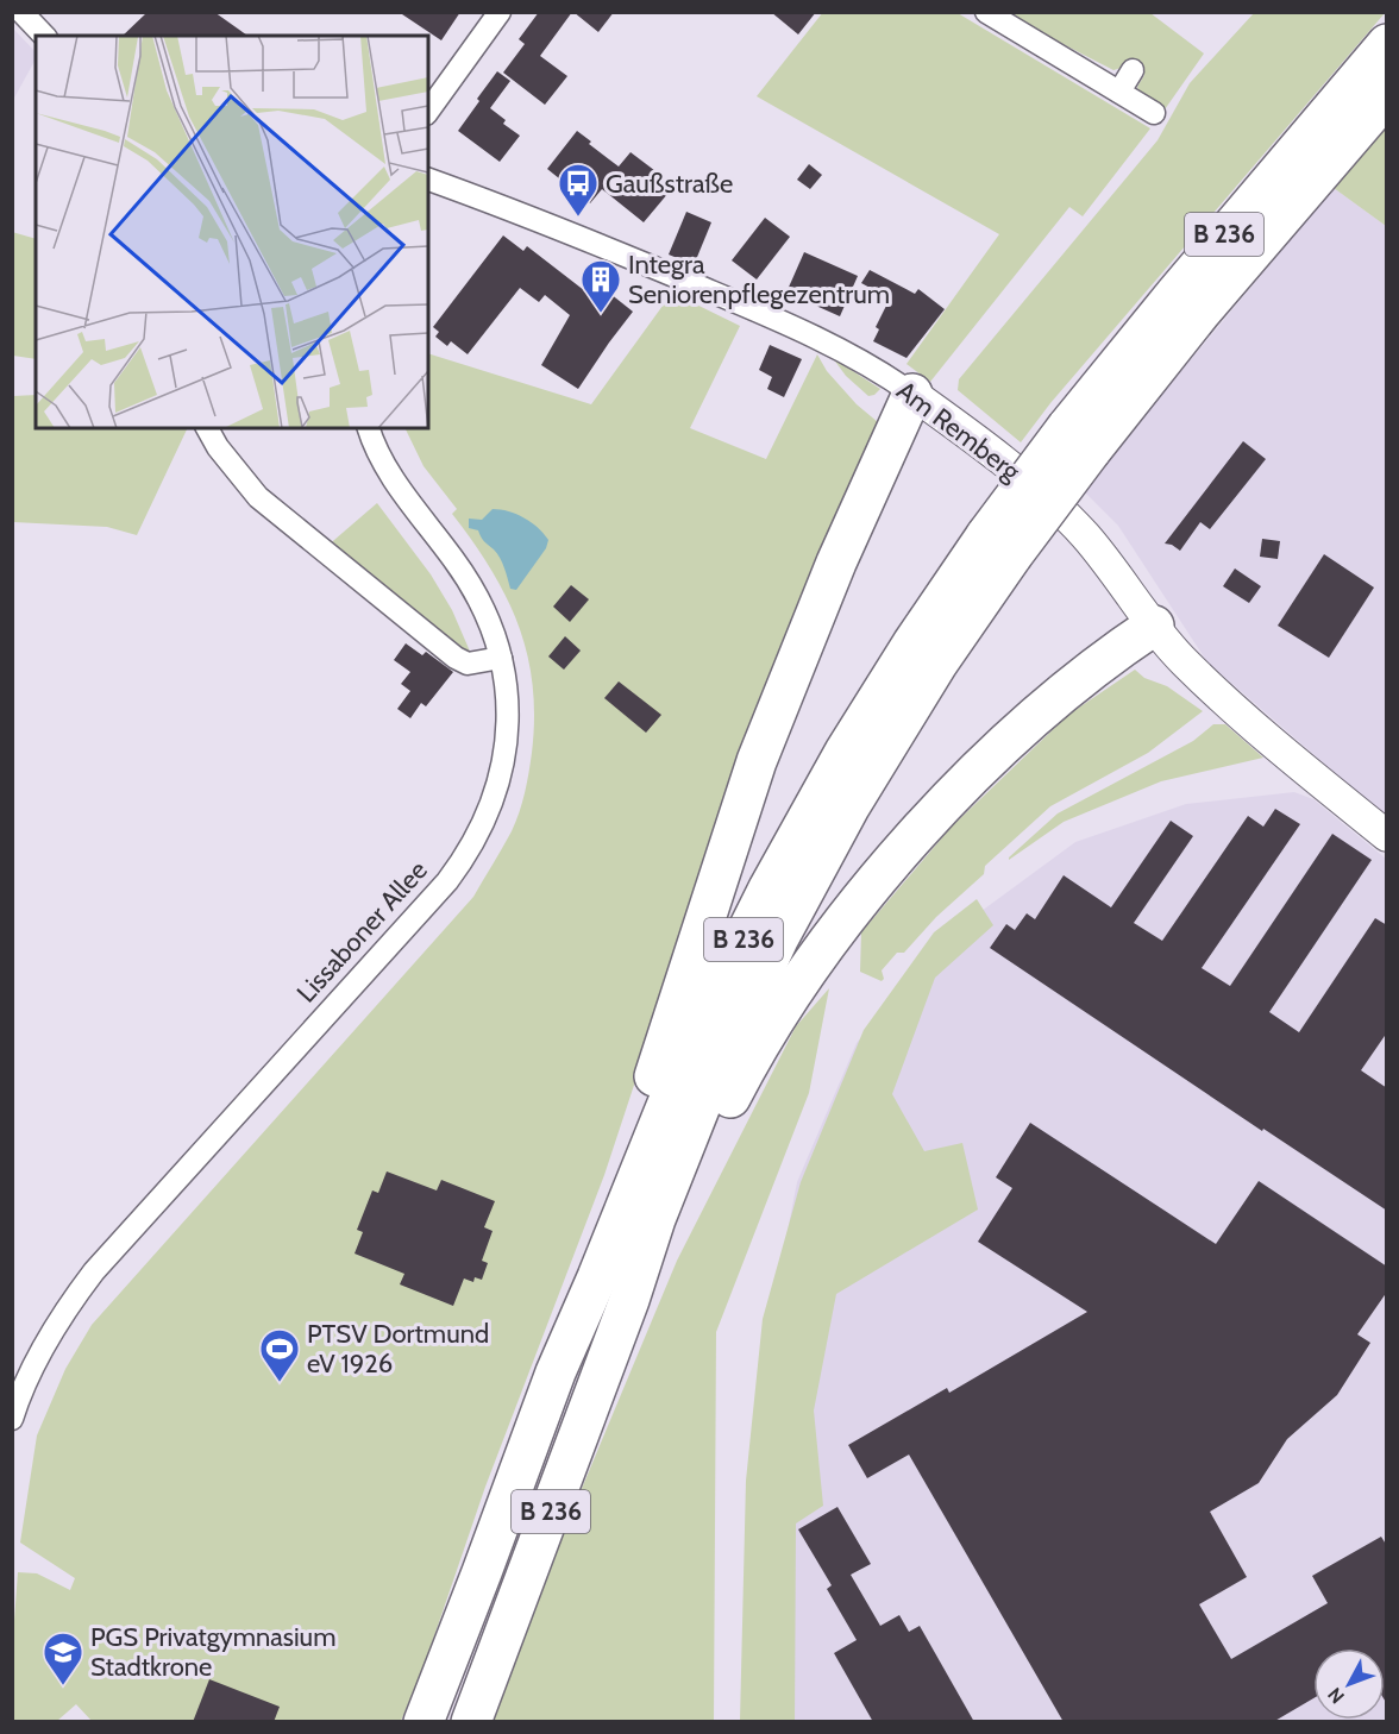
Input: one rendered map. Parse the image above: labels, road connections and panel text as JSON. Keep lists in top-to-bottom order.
{
  "streets": {
    "highway": ["B 236"],
    "street": ["Am Remberg", "Lissaboner Allee"]
  },
  "places": {
    "bus stop": ["Gaußstraße"],
    "building": ["Integra Seniorenpflegezentrum"],
    "sports": ["PTSV Dortmund eV 1926"],
    "school or university": ["PGS Privatgymnasium Stadtkrone"]
  },
  "north": "bottom left"
}
